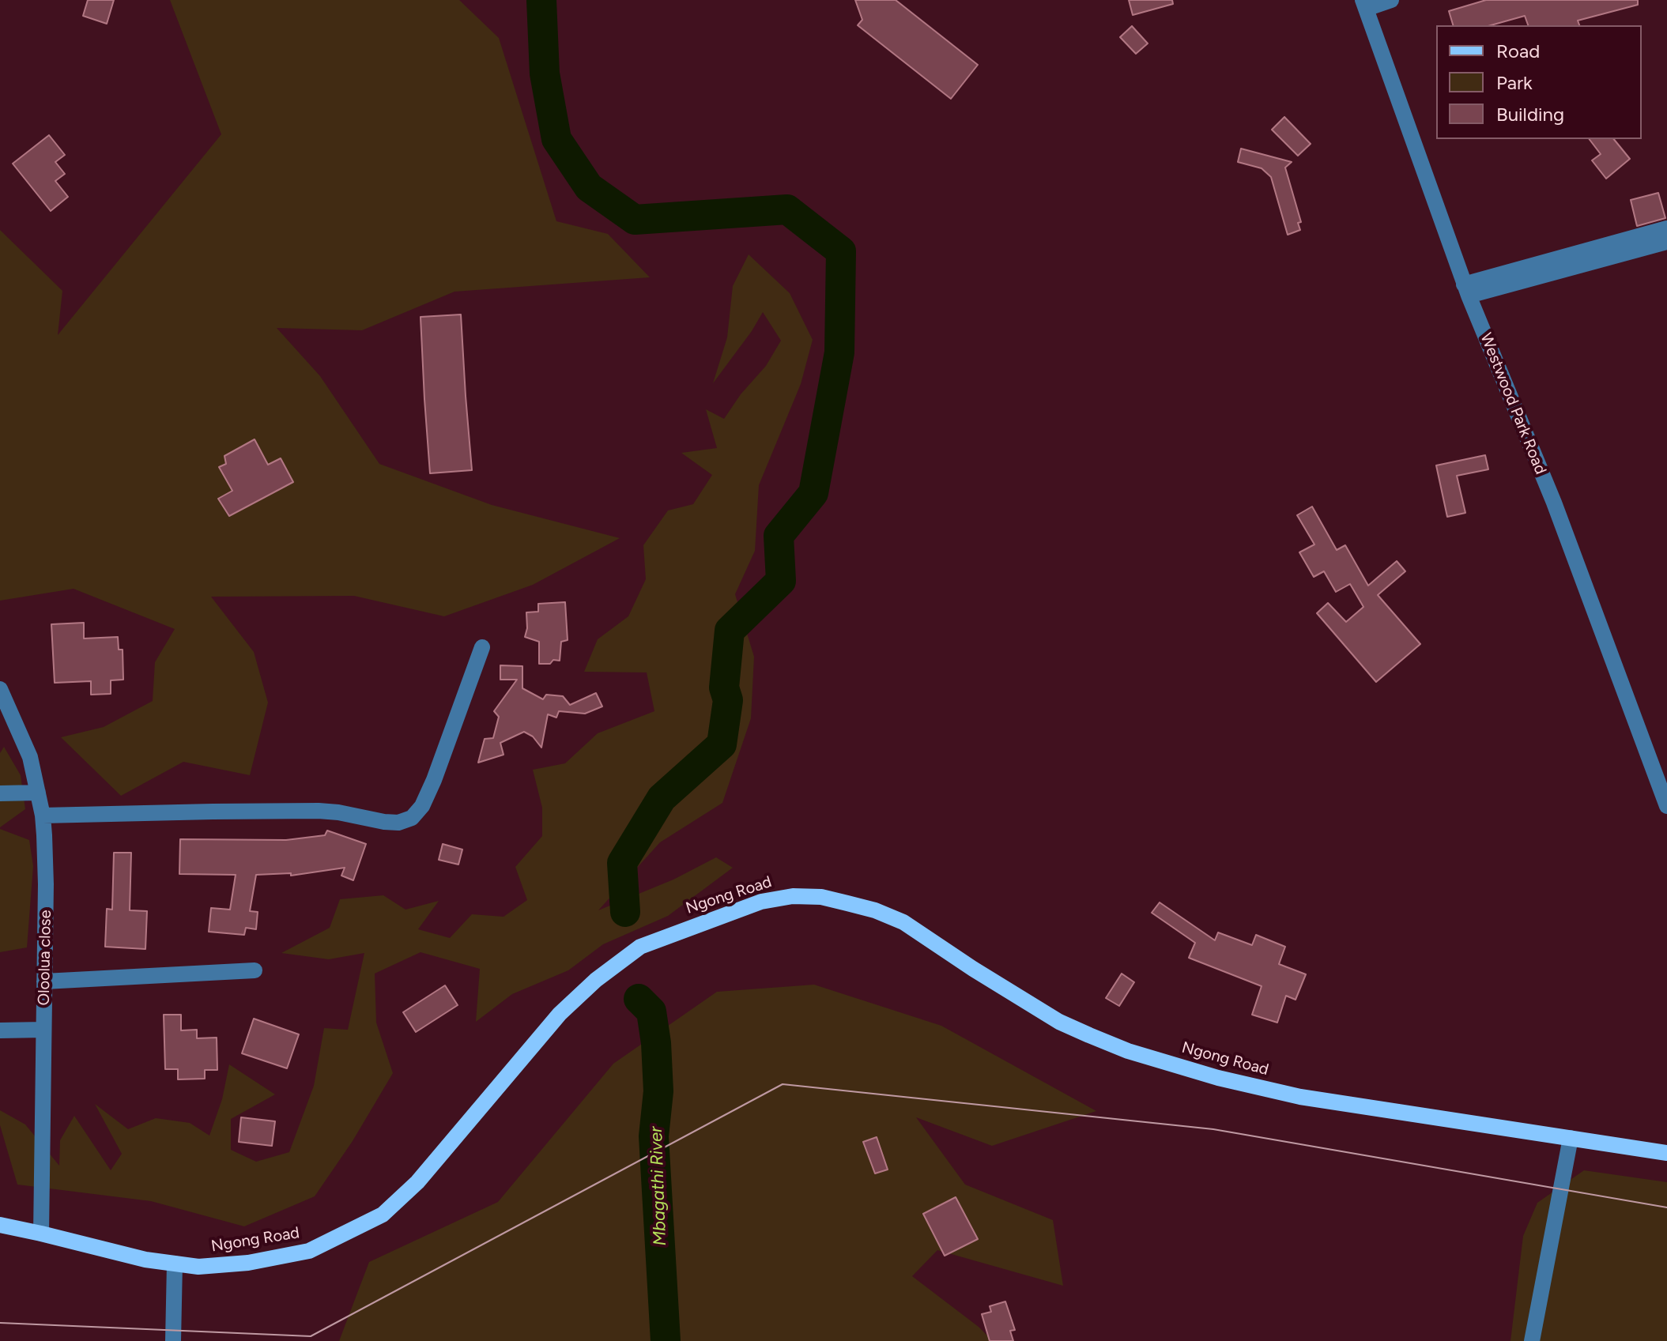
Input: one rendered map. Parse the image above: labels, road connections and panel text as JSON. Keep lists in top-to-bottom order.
{
  "streets": {
    "main road": ["Ngong Road"],
    "street": ["Westwood Park Road", "Oloolua close"]
  },
  "crossings": [
    ["Ngong Road", "Oloolua close"]
  ],
  "water": ["Mbagathi River"],
  "legend": ["Road", "Park", "Building"]
}
